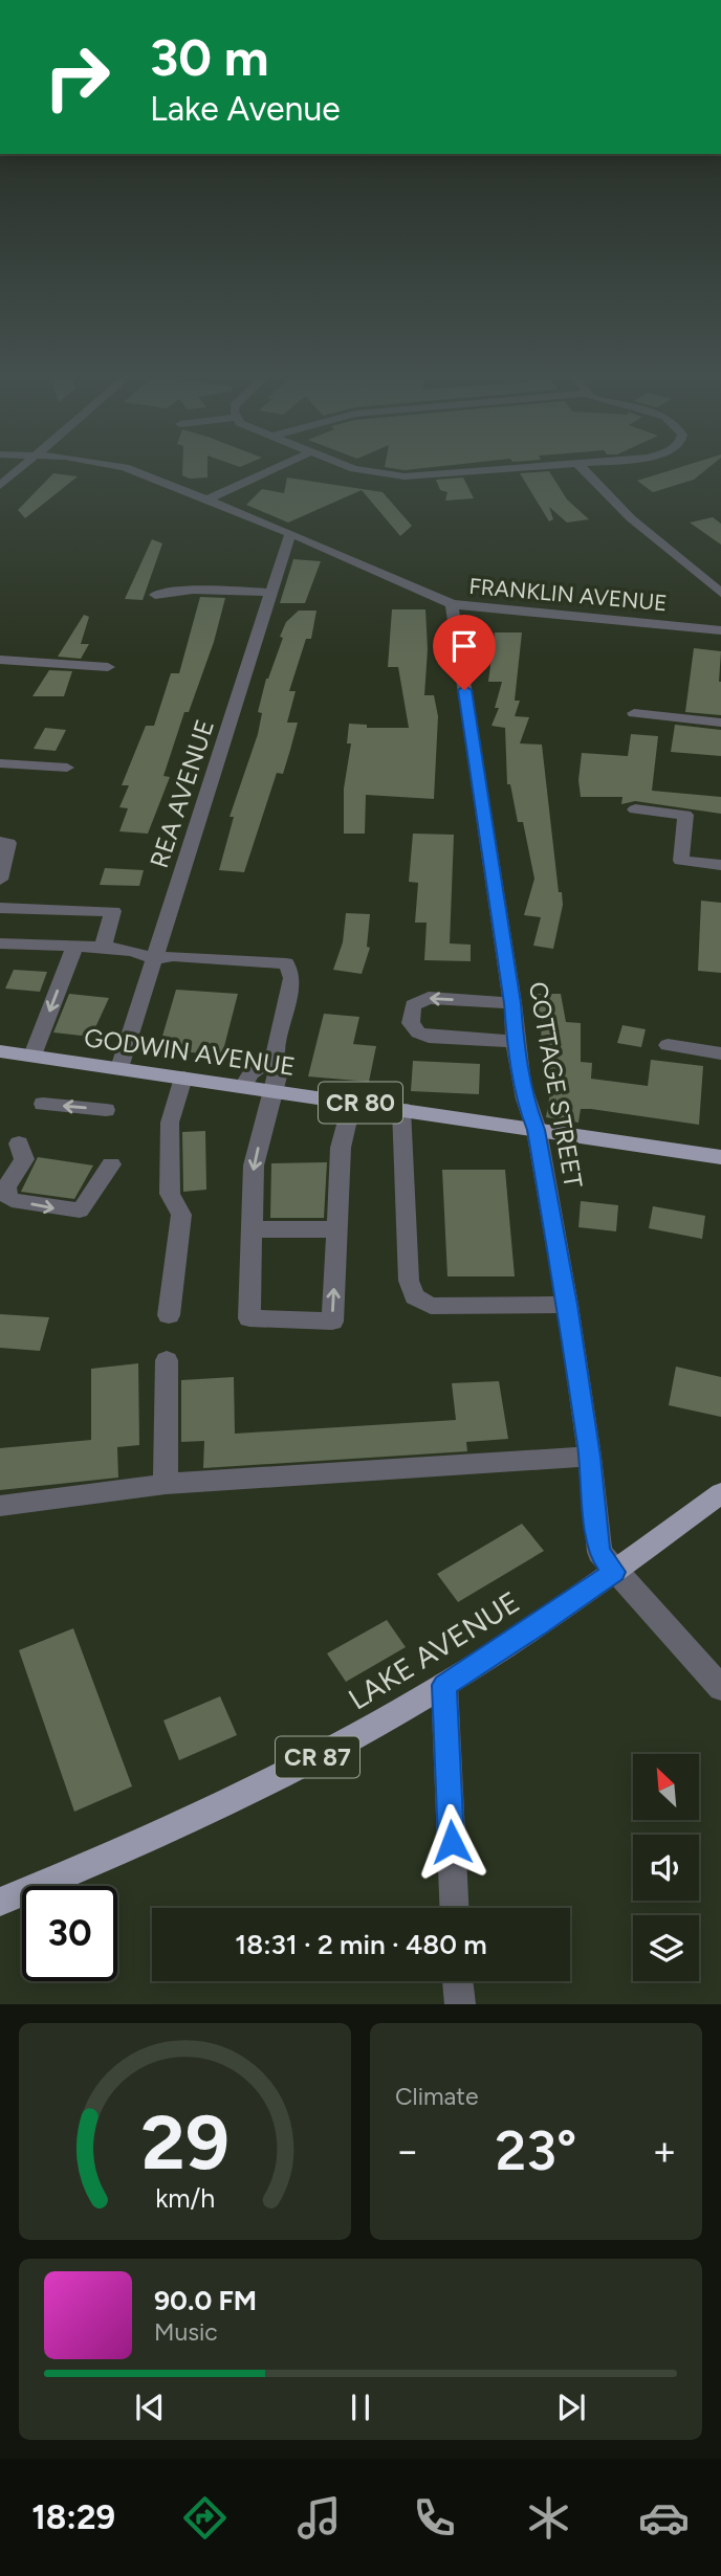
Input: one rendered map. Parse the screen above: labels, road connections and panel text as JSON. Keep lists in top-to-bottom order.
{
  "streets": {
    "main road": [
      "GODWIN AVENUE",
      "CR 80",
      "LAKE AVENUE",
      "CR 87"
    ],
    "street": ["FRANKLIN AVENUE", "REA AVENUE", "COTTAGE STREET"]
  },
  "crossings": [
    ["FRANKLIN AVENUE", "REA AVENUE"],
    ["FRANKLIN AVENUE", "COTTAGE STREET"],
    ["REA AVENUE", "GODWIN AVENUE"],
    ["GODWIN AVENUE", "COTTAGE STREET"],
    ["COTTAGE STREET", "LAKE AVENUE"]
  ],
  "north": "top left",
  "page": {
    "turn": ["30 m", "Lake Avenue"],
    "limit": "30",
    "trip": "18:31 · 2 min · 480 m",
    "tile": "Climate",
    "heat": ["−", "23°", "+"],
    "song": ["90.0 FM", "Music"],
    "tabs": "18:29",
    "gauge": ["29", "km/h"]
  }
}
